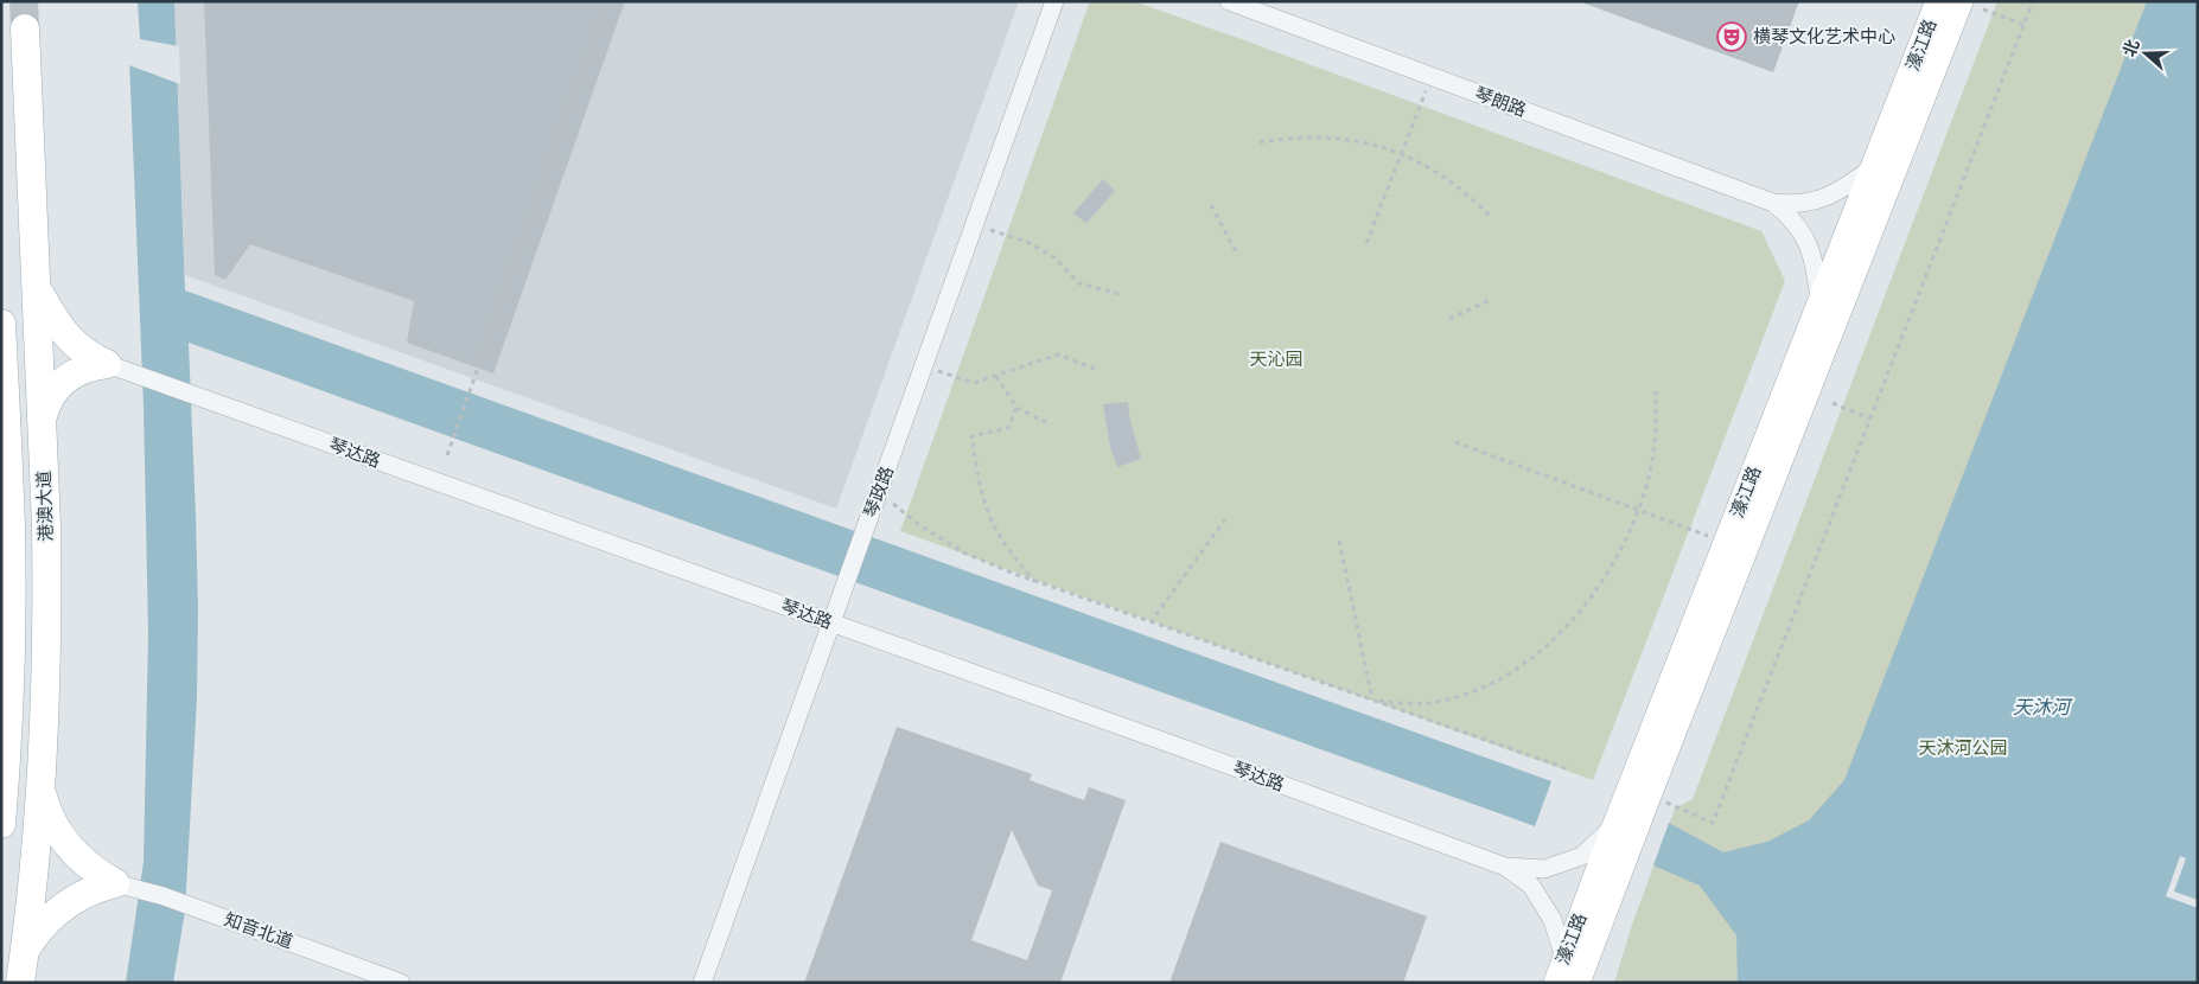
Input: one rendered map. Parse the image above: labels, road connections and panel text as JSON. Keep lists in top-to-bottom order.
{
  "streets": {
    "main road": ["濠江路", "港澳大道"],
    "street": [
      "琴朗路",
      "琴达路",
      "琴政路",
      "知音北道"
    ]
  },
  "crossings": [
    ["琴达路", "琴政路"]
  ],
  "water": ["天沐河"],
  "parks": ["天沁园", "天沐河公园"],
  "places": {
    "theatre": ["横琴文化艺术中心"]
  },
  "north": "left"
}
